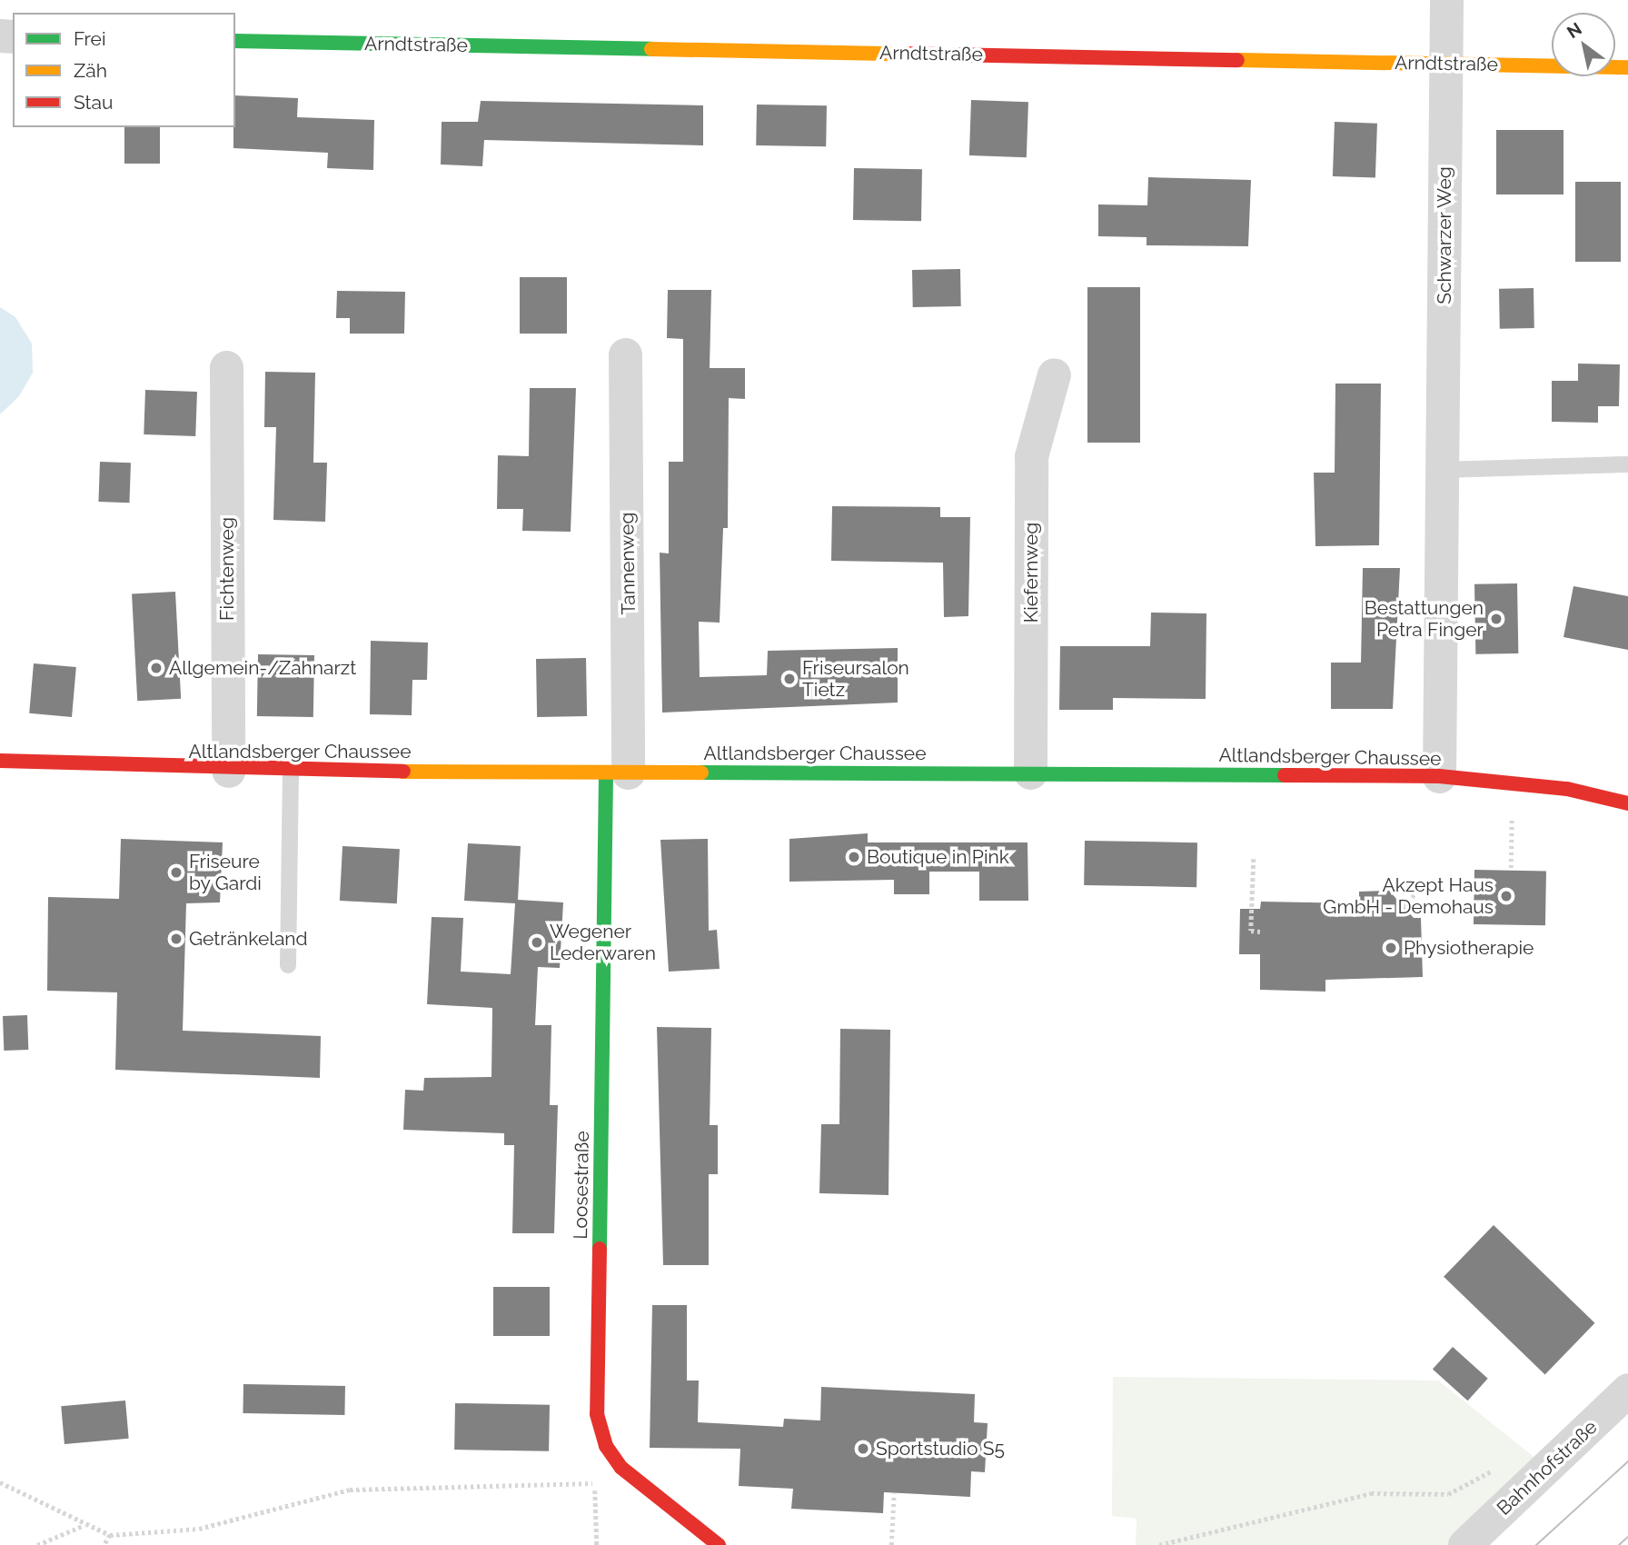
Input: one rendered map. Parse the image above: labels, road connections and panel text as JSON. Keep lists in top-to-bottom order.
{
  "streets": {
    "street": [
      "Arndtstraße",
      "Schwarzer Weg",
      "Tannenweg",
      "Fichtenweg",
      "Kiefernweg",
      "Altlandsberger Chaussee",
      "Loosestraße",
      "Bahnhofstraße"
    ]
  },
  "crossings": [
    ["Arndtstraße", "Schwarzer Weg"],
    ["Schwarzer Weg", "Altlandsberger Chaussee"],
    ["Tannenweg", "Altlandsberger Chaussee"],
    ["Tannenweg", "Loosestraße"],
    ["Fichtenweg", "Altlandsberger Chaussee"],
    ["Kiefernweg", "Altlandsberger Chaussee"],
    ["Altlandsberger Chaussee", "Loosestraße"]
  ],
  "places": [
    "Bestattungen Petra Finger",
    "Allgemein-/Zahnarzt",
    "Friseursalon Tietz",
    "Boutique in Pink",
    "Friseure by Gardi",
    "Akzept Haus GmbH - Demohaus",
    "Getränkeland",
    "Wegener Lederwaren",
    "Physiotherapie",
    "Sportstudio S5"
  ],
  "legend": ["Frei", "Zäh", "Stau"],
  "north": "top left"
}
